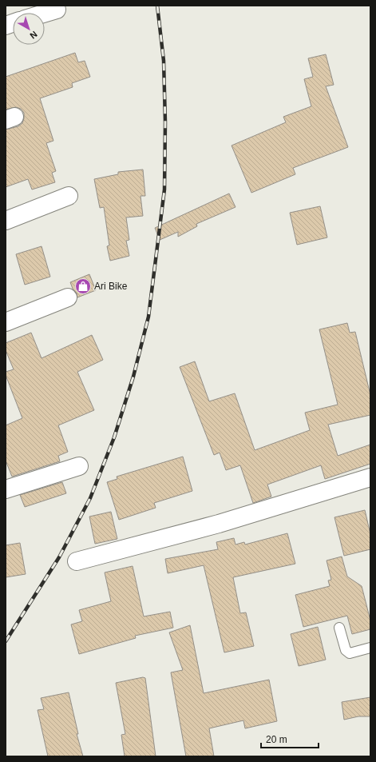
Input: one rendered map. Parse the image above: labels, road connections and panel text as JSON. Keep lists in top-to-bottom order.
{
  "places": {
    "shop": ["Ari Bike"]
  },
  "scale_bar": "20 m",
  "north": "bottom right"
}
